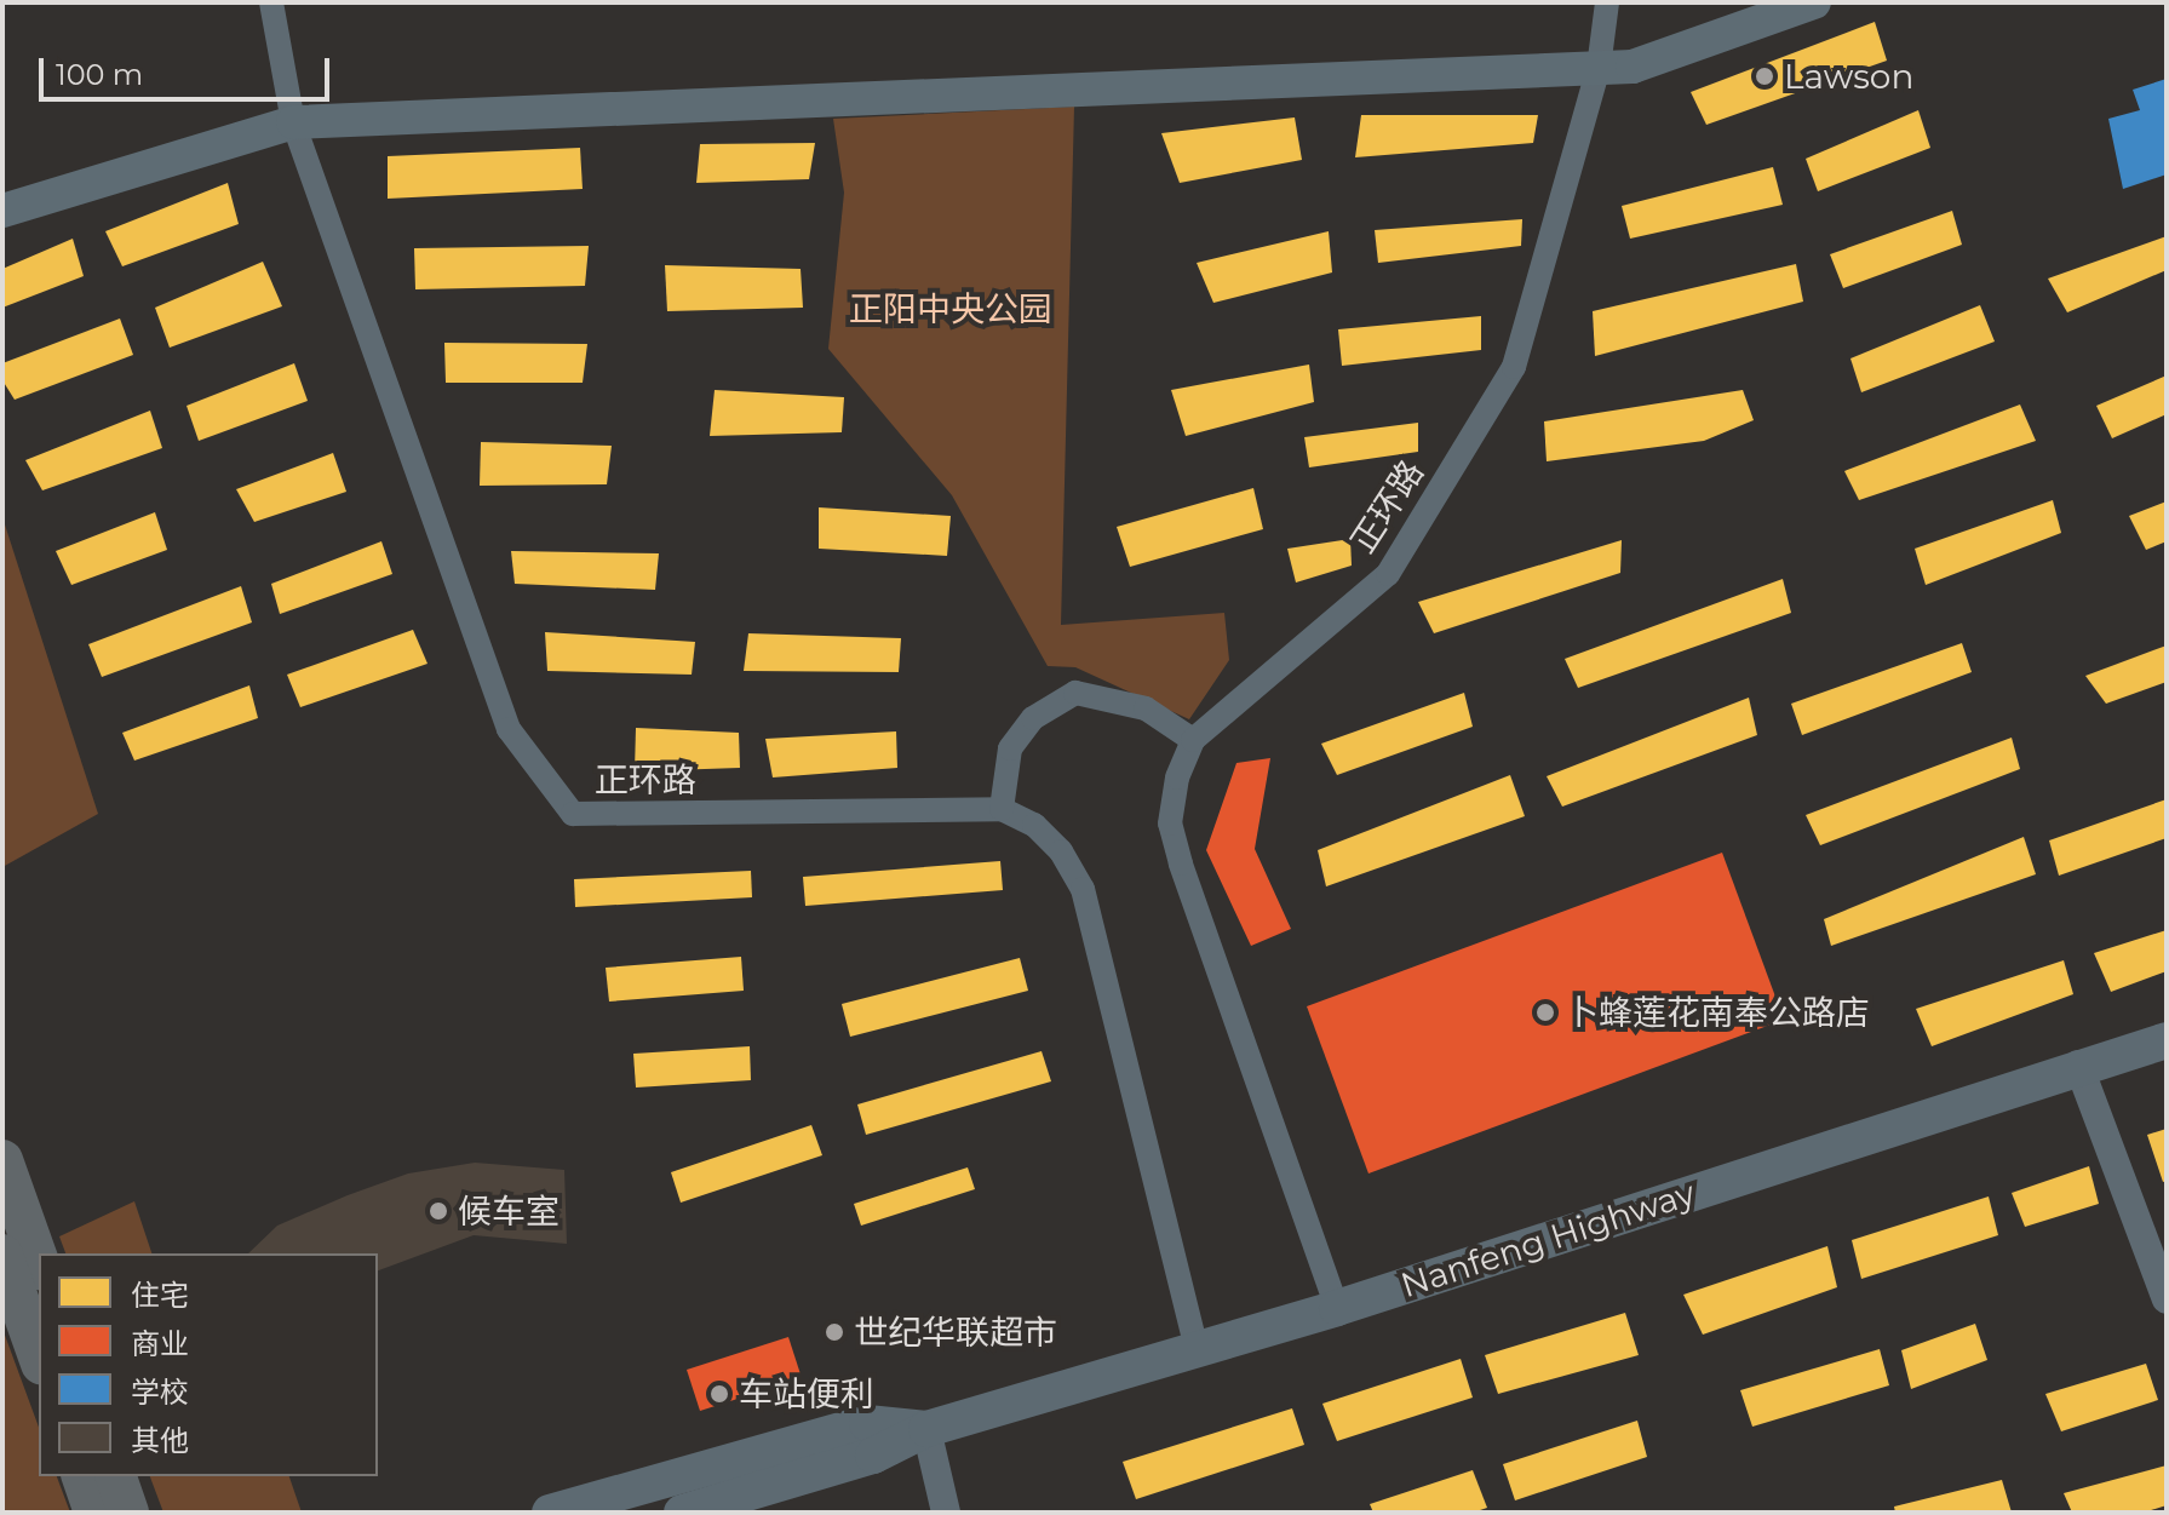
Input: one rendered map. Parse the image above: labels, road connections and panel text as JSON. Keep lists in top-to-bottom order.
{
  "streets": {
    "main road": ["Nanfeng Highway"],
    "street": ["正环路"]
  },
  "crossings": [
    ["正环路", "Nanfeng Highway"]
  ],
  "parks": ["正阳中央公园"],
  "places": [
    "Lawson",
    "卜蜂莲花南奉公路店",
    "候车室",
    "世纪华联超市",
    "车站便利"
  ],
  "legend": [
    "住宅",
    "商业",
    "学校",
    "其他"
  ],
  "scale_bar": "100 m"
}
